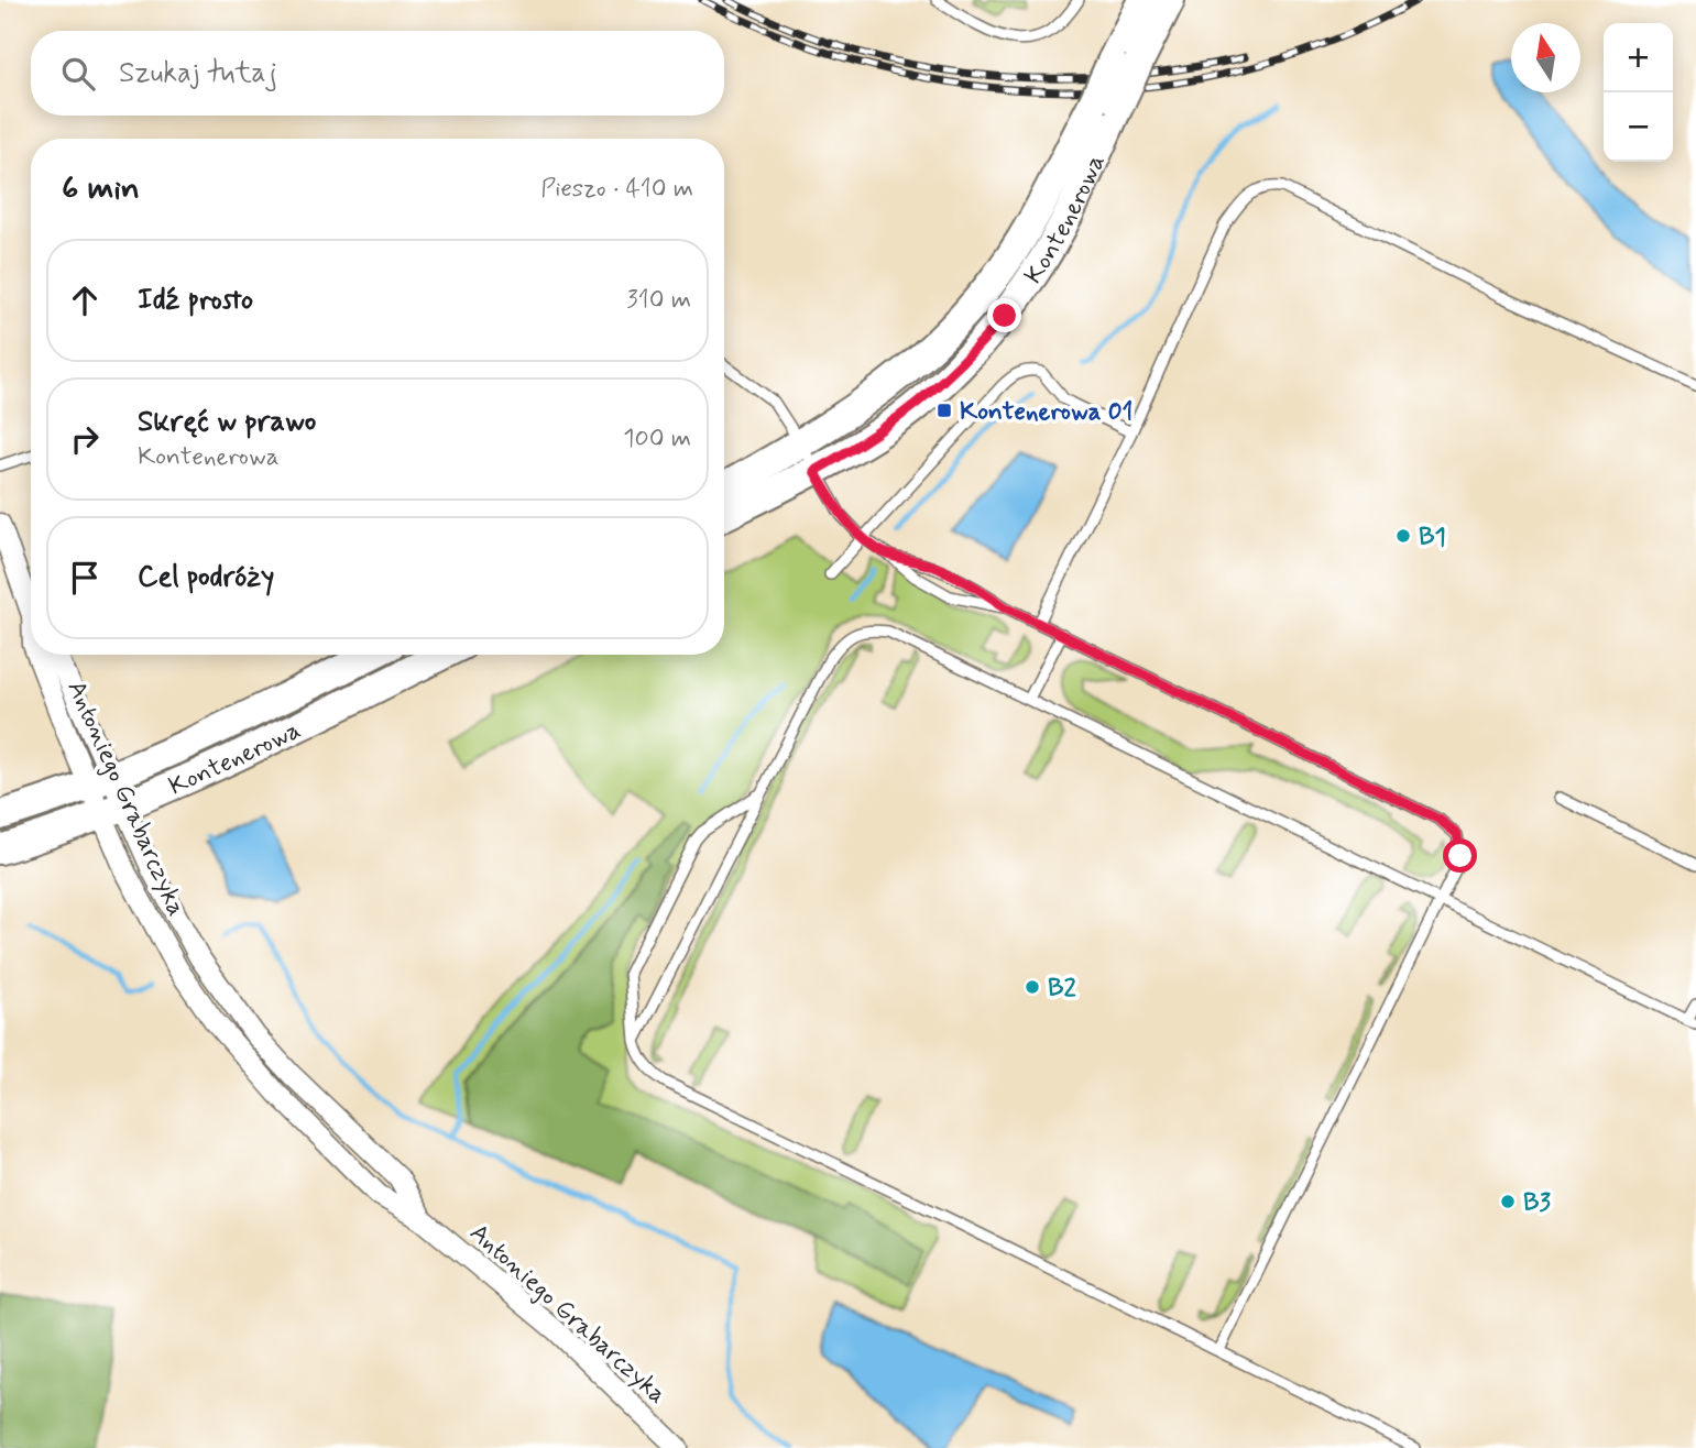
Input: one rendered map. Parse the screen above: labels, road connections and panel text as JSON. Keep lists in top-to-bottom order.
{
  "streets": {
    "main road": ["Kontenerowa"],
    "street": ["Antoniego Grabarczyka"]
  },
  "crossings": [
    ["Kontenerowa", "Antoniego Grabarczyka"]
  ],
  "places": {
    "transit": ["Kontenerowa 01"],
    "other": ["B1", "B2", "B3"]
  },
  "north": "top",
  "page": {
    "map_buttons": ["+", "−"],
    "search": "Szukaj tutaj",
    "heading": ["6 min", "Pieszo · 410 m"],
    "list": [
      ["Idź prosto", "310 m"],
      ["Skręć w prawo", "Kontenerowa", "100 m"],
      "Cel podróży"
    ]
  }
}
